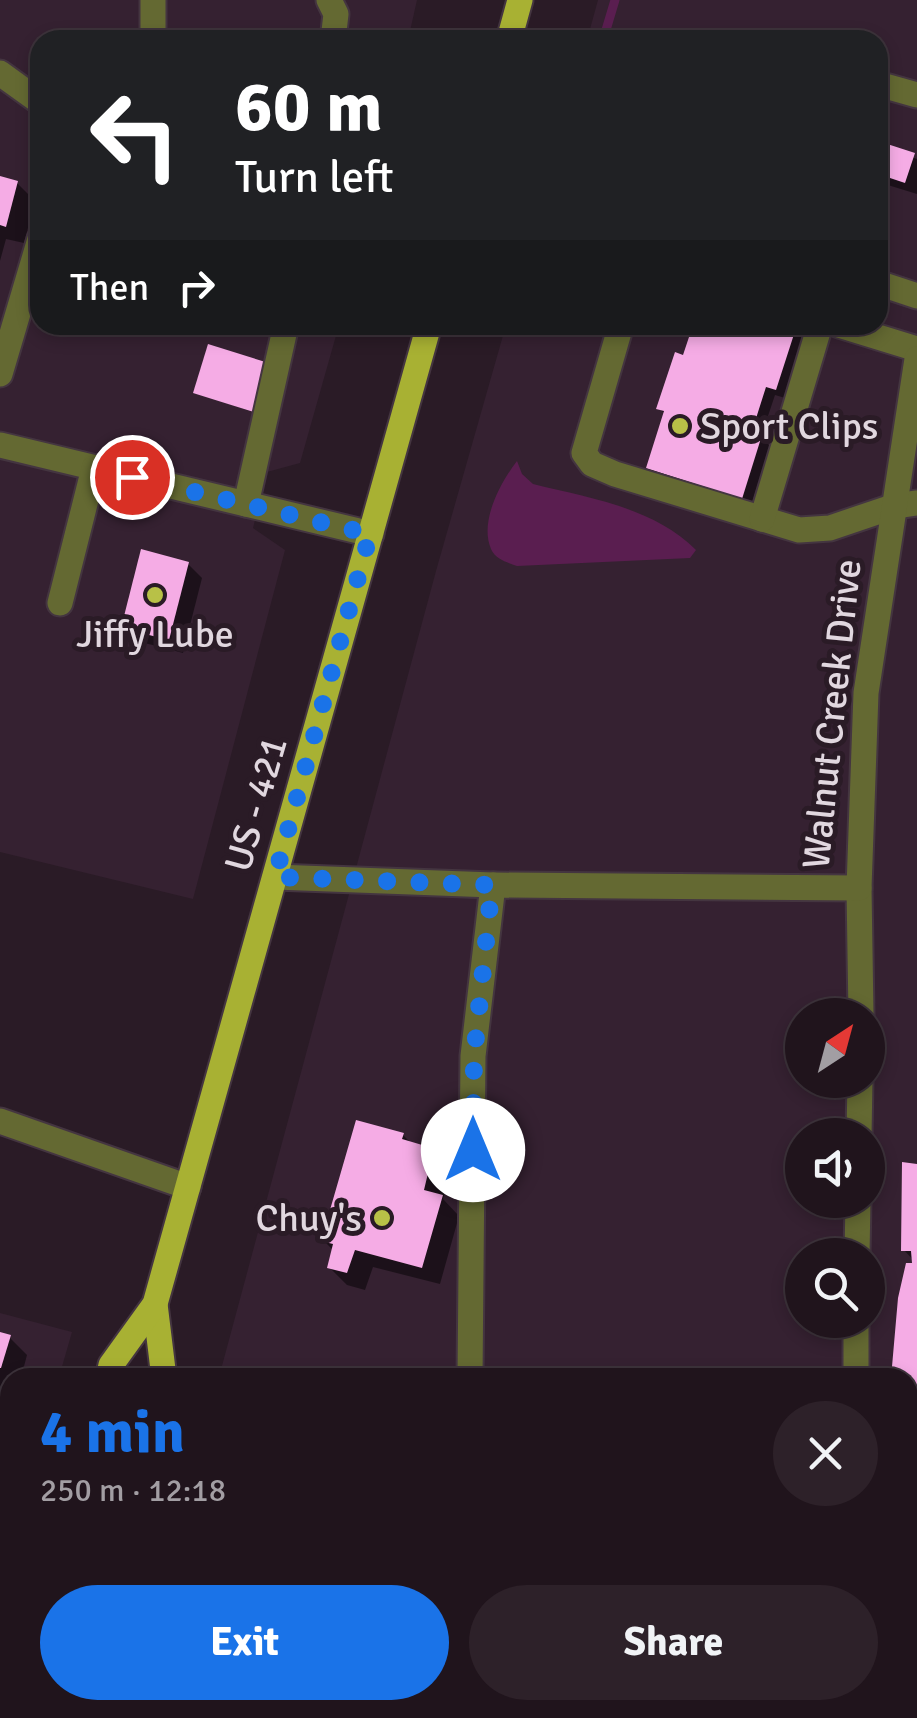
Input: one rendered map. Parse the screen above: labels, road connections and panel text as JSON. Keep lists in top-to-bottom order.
{
  "streets": {
    "main road": ["US - 421"],
    "street": ["Walnut Creek Drive"]
  },
  "crossings": [
    ["Walnut Creek Drive", "US - 421"]
  ],
  "places": ["Sport Clips", "Jiffy Lube", "Chuy's"],
  "north": "top right",
  "page": {
    "turn": ["60 m", "Turn left"],
    "then": "Then",
    "heading": ["4 min", "250 m · 12:18"],
    "buttons": ["Exit", "Share"]
  }
}
